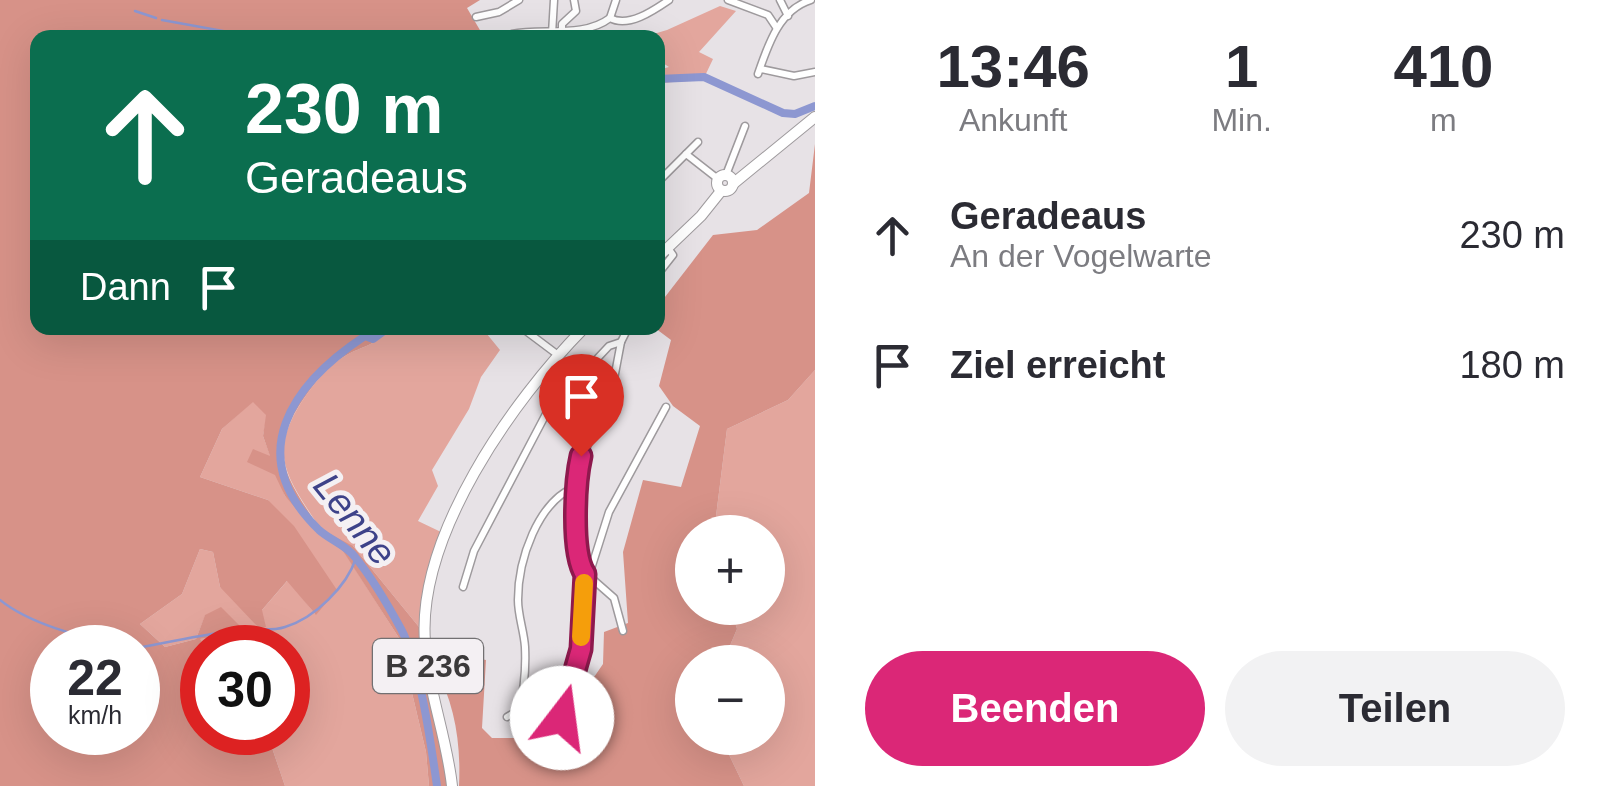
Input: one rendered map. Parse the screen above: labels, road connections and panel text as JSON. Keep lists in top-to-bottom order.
{
  "streets": {
    "main road": ["B 236"]
  },
  "water": ["Lenne"],
  "page": {
    "eta": [
      "13:46",
      "Ankunft",
      "1",
      "Min.",
      "410",
      "m"
    ],
    "turn": ["230 m", "Geradeaus"],
    "list": [
      {
        "name": "Geradeaus",
        "note": "An der Vogelwarte",
        "value": "230 m"
      },
      {
        "name": "Ziel erreicht",
        "value": "180 m"
      }
    ],
    "then": "Dann",
    "map_buttons": ["+", "−"],
    "speed": "22 km/h",
    "limit": "30",
    "buttons": ["Beenden", "Teilen"]
  }
}
